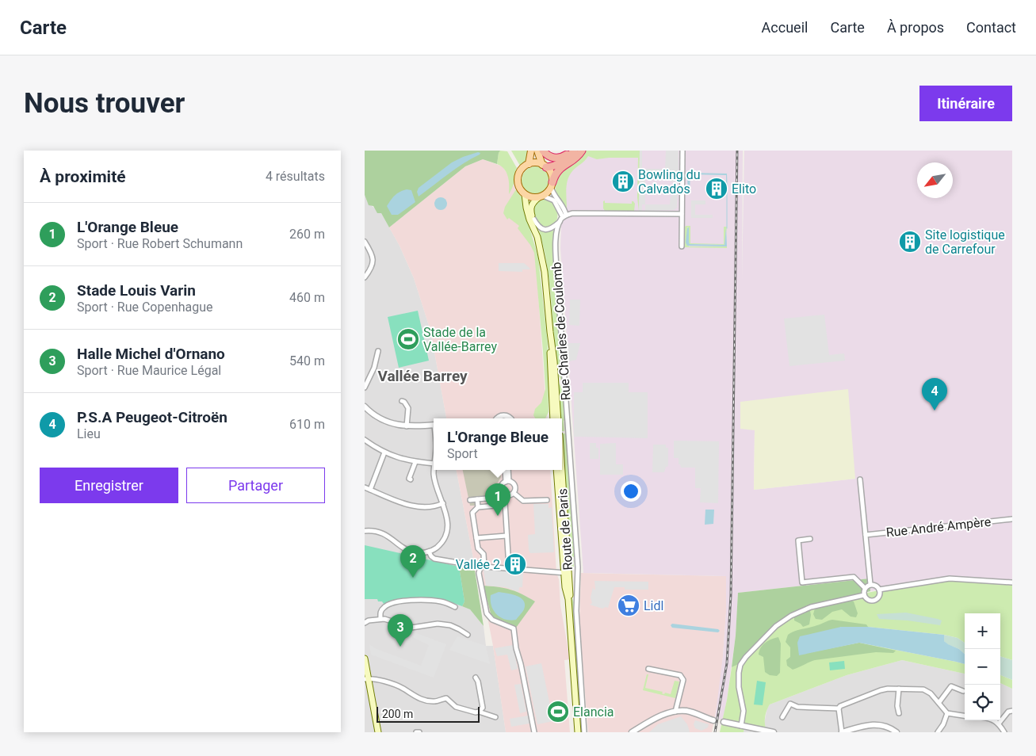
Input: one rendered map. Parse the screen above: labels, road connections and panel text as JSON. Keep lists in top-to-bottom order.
{
  "streets": {
    "main road": ["Route de Paris"],
    "street": ["Rue Charles de Coulomb", "Rue André Ampère"]
  },
  "districts": ["Vallée Barrey"],
  "places": {
    "building": [
      "Bowling du Calvados",
      "Elito",
      "Site logistique de Carrefour",
      "Vallée 2"
    ],
    "sports": ["Stade de la Vallée-Barrey", "Elancia"],
    "supermarket": ["Lidl"]
  },
  "scale_bar": "200 m",
  "north": "bottom left",
  "page": {
    "header": "Carte",
    "nav": [
      "Accueil",
      "Carte",
      "À propos",
      "Contact"
    ],
    "buttons": [
      "Itinéraire",
      ["Enregistrer", "Partager"]
    ],
    "title": "Nous trouver",
    "heading": ["À proximité", "4 résultats"],
    "list": [
      {
        "mark": "1",
        "name": "L'Orange Bleue",
        "note": "Sport · Rue Robert Schumann",
        "value": "260 m"
      },
      {
        "mark": "2",
        "name": "Stade Louis Varin",
        "note": "Sport · Rue Copenhague",
        "value": "460 m"
      },
      {
        "mark": "3",
        "name": "Halle Michel d'Ornano",
        "note": "Sport · Rue Maurice Légal",
        "value": "540 m"
      },
      {
        "mark": "4",
        "name": "P.S.A Peugeot-Citroën",
        "note": "Lieu",
        "value": "610 m"
      }
    ],
    "pins": [
      "4",
      "1",
      "2",
      "3"
    ],
    "popup": ["L'Orange Bleue", "Sport"],
    "map_buttons": ["+", "−"],
    "scale": "200 m"
  }
}
